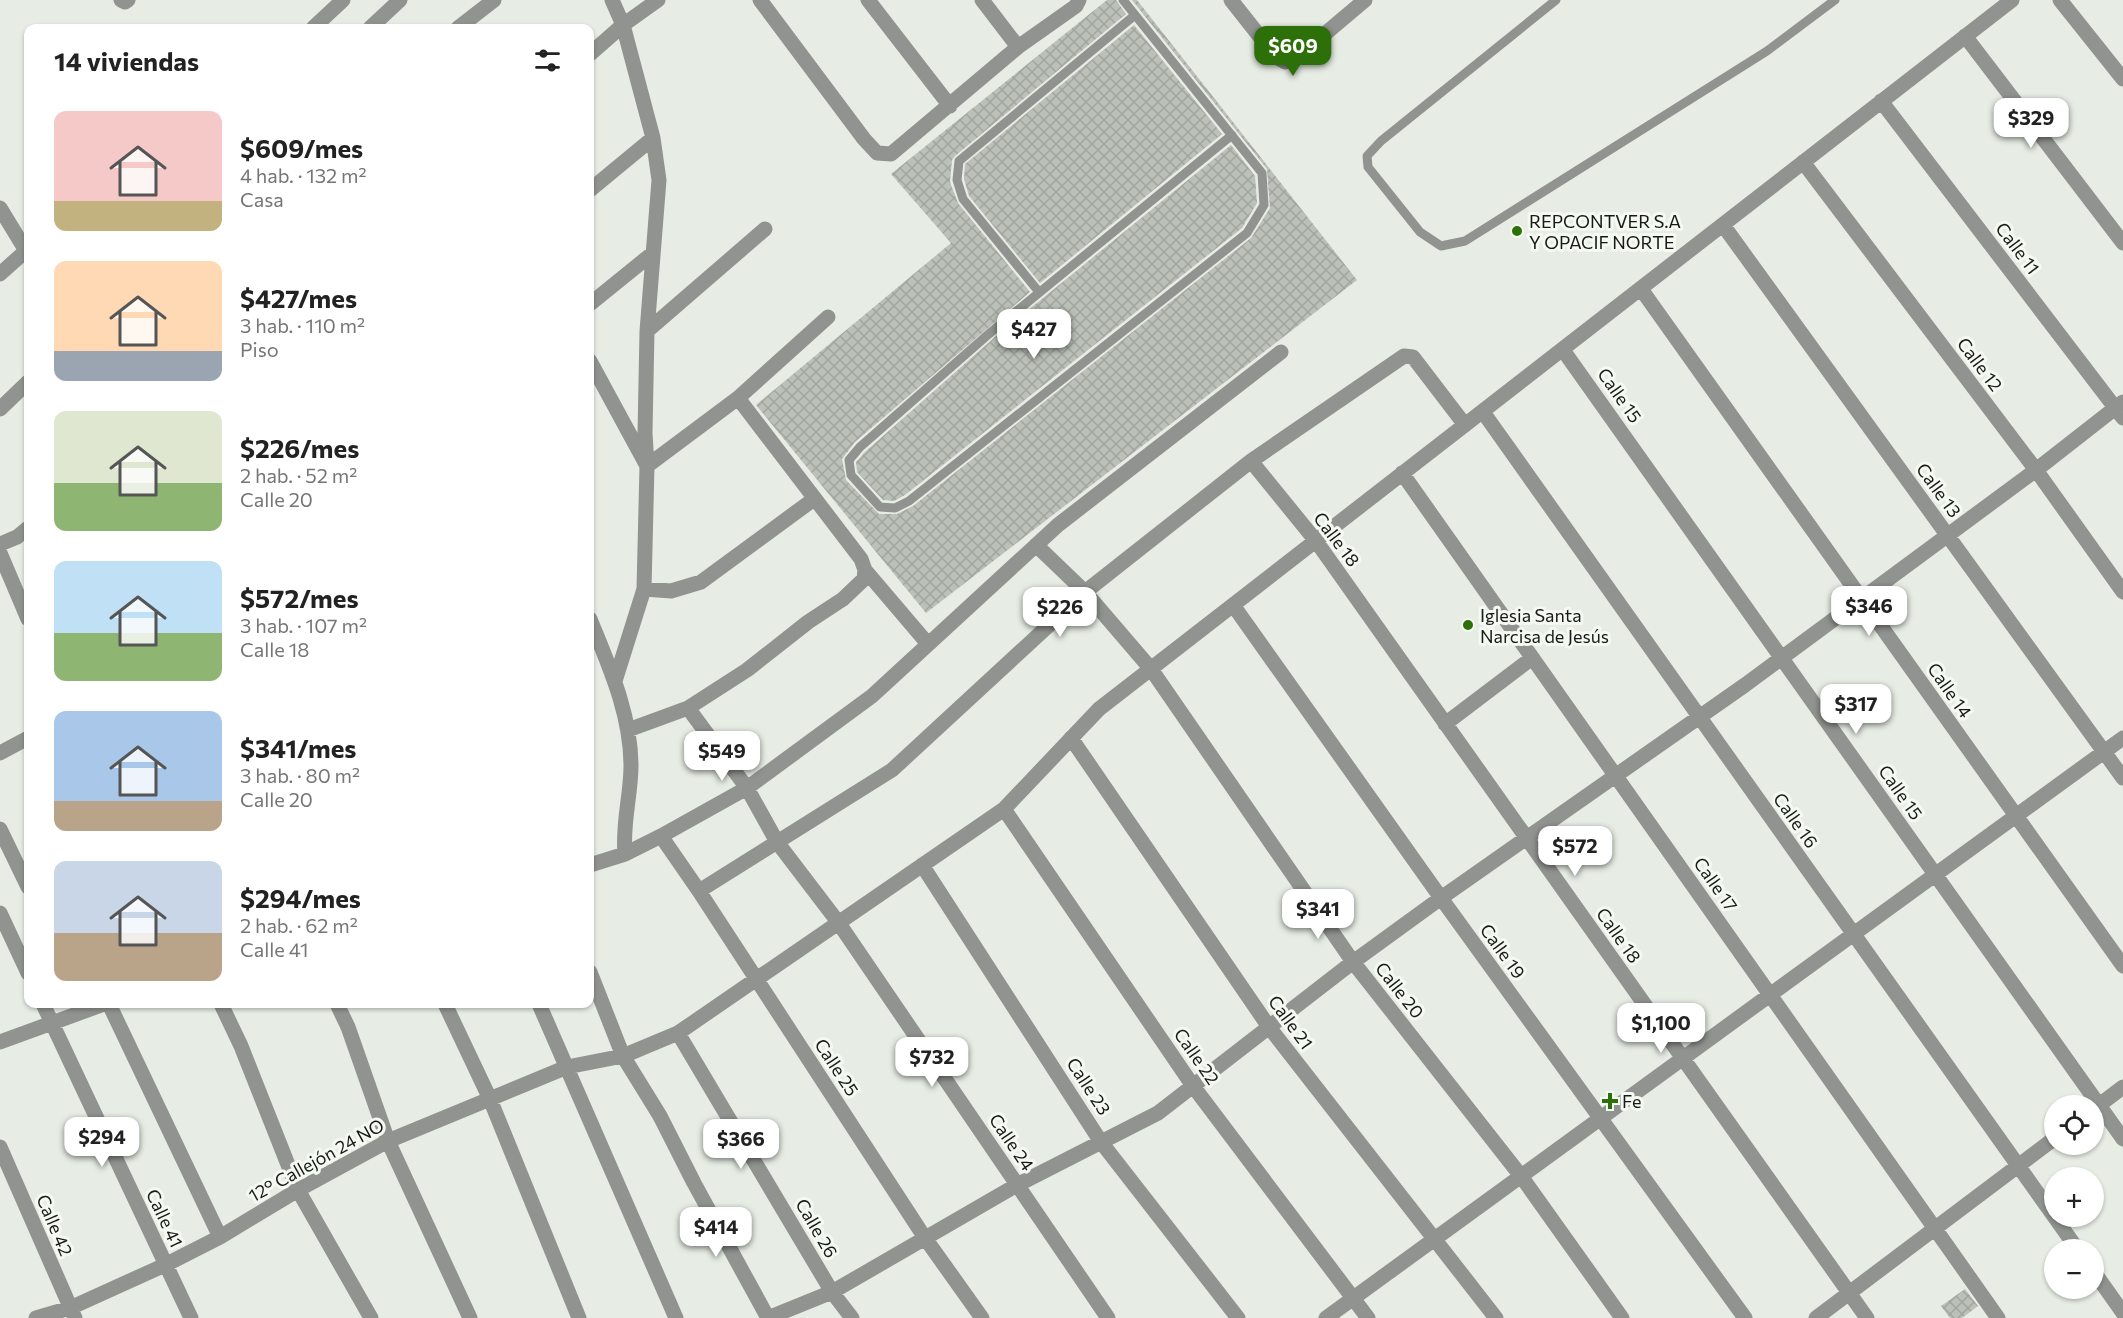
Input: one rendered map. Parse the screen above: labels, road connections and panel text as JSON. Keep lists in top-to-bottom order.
{
  "streets": {
    "street": [
      "Calle 11",
      "Calle 12",
      "Calle 15",
      "Calle 13",
      "Calle 18",
      "Calle 14",
      "Calle 16",
      "Calle 17",
      "Calle 19",
      "Calle 20",
      "Calle 21",
      "Calle 22",
      "Calle 25",
      "Calle 23",
      "Calle 24",
      "12° Callejón 24 NO",
      "Calle 41",
      "Calle 42",
      "Calle 26"
    ]
  },
  "crossings": [
    ["Calle 11", "12° Callejón 24 NO"],
    ["Calle 12", "12° Callejón 24 NO"],
    ["Calle 15", "12° Callejón 24 NO"],
    ["Calle 13", "12° Callejón 24 NO"],
    ["Calle 18", "12° Callejón 24 NO"],
    ["Calle 14", "12° Callejón 24 NO"],
    ["Calle 16", "12° Callejón 24 NO"],
    ["Calle 17", "12° Callejón 24 NO"],
    ["Calle 19", "12° Callejón 24 NO"],
    ["Calle 20", "12° Callejón 24 NO"],
    ["Calle 21", "12° Callejón 24 NO"],
    ["Calle 22", "12° Callejón 24 NO"],
    ["Calle 25", "12° Callejón 24 NO"],
    ["Calle 23", "12° Callejón 24 NO"],
    ["Calle 24", "12° Callejón 24 NO"],
    ["12° Callejón 24 NO", "Calle 41"],
    ["12° Callejón 24 NO", "Calle 42"],
    ["12° Callejón 24 NO", "Calle 26"]
  ],
  "places": {
    "other": ["REPCONTVER S.A Y OPACIF NORTE", "Iglesia Santa Narcisa de Jesús"],
    "health": ["Fe"]
  },
  "page": {
    "heading": "14 viviendas",
    "price": [
      "$609",
      "$329",
      "$427",
      "$346",
      "$226",
      "$317",
      "$549",
      "$572",
      "$341",
      "$1,100",
      "$732",
      "$294",
      "$366",
      "$414"
    ],
    "list": [
      {
        "name": "$609/mes",
        "note": "4 hab. · 132 m² · Casa"
      },
      {
        "name": "$427/mes",
        "note": "3 hab. · 110 m² · Piso"
      },
      {
        "name": "$226/mes",
        "note": "2 hab. · 52 m² · Calle 20"
      },
      {
        "name": "$572/mes",
        "note": "3 hab. · 107 m² · Calle 18"
      },
      {
        "name": "$341/mes",
        "note": "3 hab. · 80 m² · Calle 20"
      },
      {
        "name": "$294/mes",
        "note": "2 hab. · 62 m² · Calle 41"
      }
    ],
    "map_buttons": ["+", "−"]
  }
}
